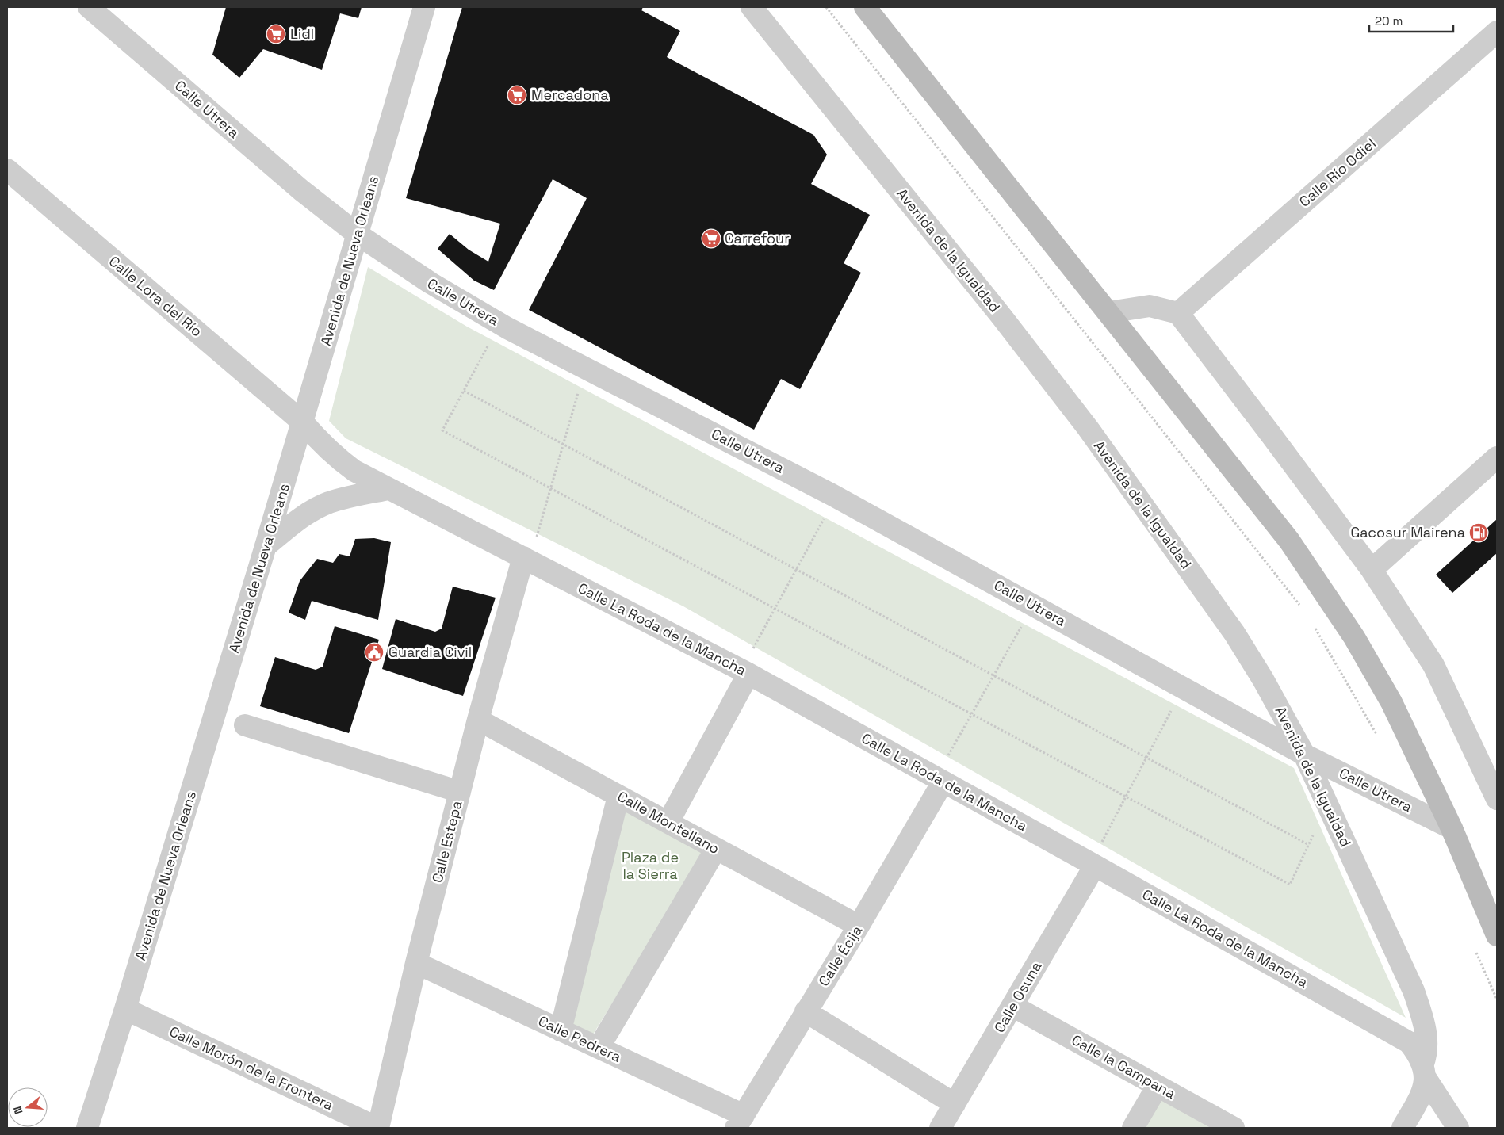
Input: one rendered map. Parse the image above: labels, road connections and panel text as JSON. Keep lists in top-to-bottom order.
{
  "streets": {
    "street": [
      "Calle Utrera",
      "Calle Río Odiel",
      "Avenida de la Igualdad",
      "Avenida de Nueva Orleans",
      "Calle Lora del Río",
      "Calle La Roda de la Mancha",
      "Calle Montellano",
      "Calle Estepa",
      "Calle Écija",
      "Calle Osuna",
      "Calle Pedrera",
      "Calle la Campana",
      "Calle Morón de la Frontera"
    ]
  },
  "crossings": [
    ["Calle Utrera", "Avenida de la Igualdad"],
    ["Calle Utrera", "Avenida de Nueva Orleans"],
    ["Avenida de la Igualdad", "Calle La Roda de la Mancha"],
    ["Avenida de Nueva Orleans", "Calle Lora del Río"],
    ["Avenida de Nueva Orleans", "Calle Morón de la Frontera"],
    ["Calle Lora del Río", "Calle La Roda de la Mancha"],
    ["Calle La Roda de la Mancha", "Calle Estepa"],
    ["Calle La Roda de la Mancha", "Calle Écija"],
    ["Calle La Roda de la Mancha", "Calle Osuna"],
    ["Calle Montellano", "Calle Estepa"],
    ["Calle Montellano", "Calle Écija"],
    ["Calle Estepa", "Calle Pedrera"],
    ["Calle Estepa", "Calle Morón de la Frontera"],
    ["Calle Écija", "Calle Pedrera"],
    ["Calle Osuna", "Calle la Campana"]
  ],
  "parks": ["Plaza de la Sierra"],
  "places": {
    "supermarket": ["Lidl", "Mercadona", "Carrefour"],
    "fuel station": ["Gacosur Mairena"],
    "public building": ["Guardia Civil"]
  },
  "scale_bar": "20 m",
  "north": "left"
}
